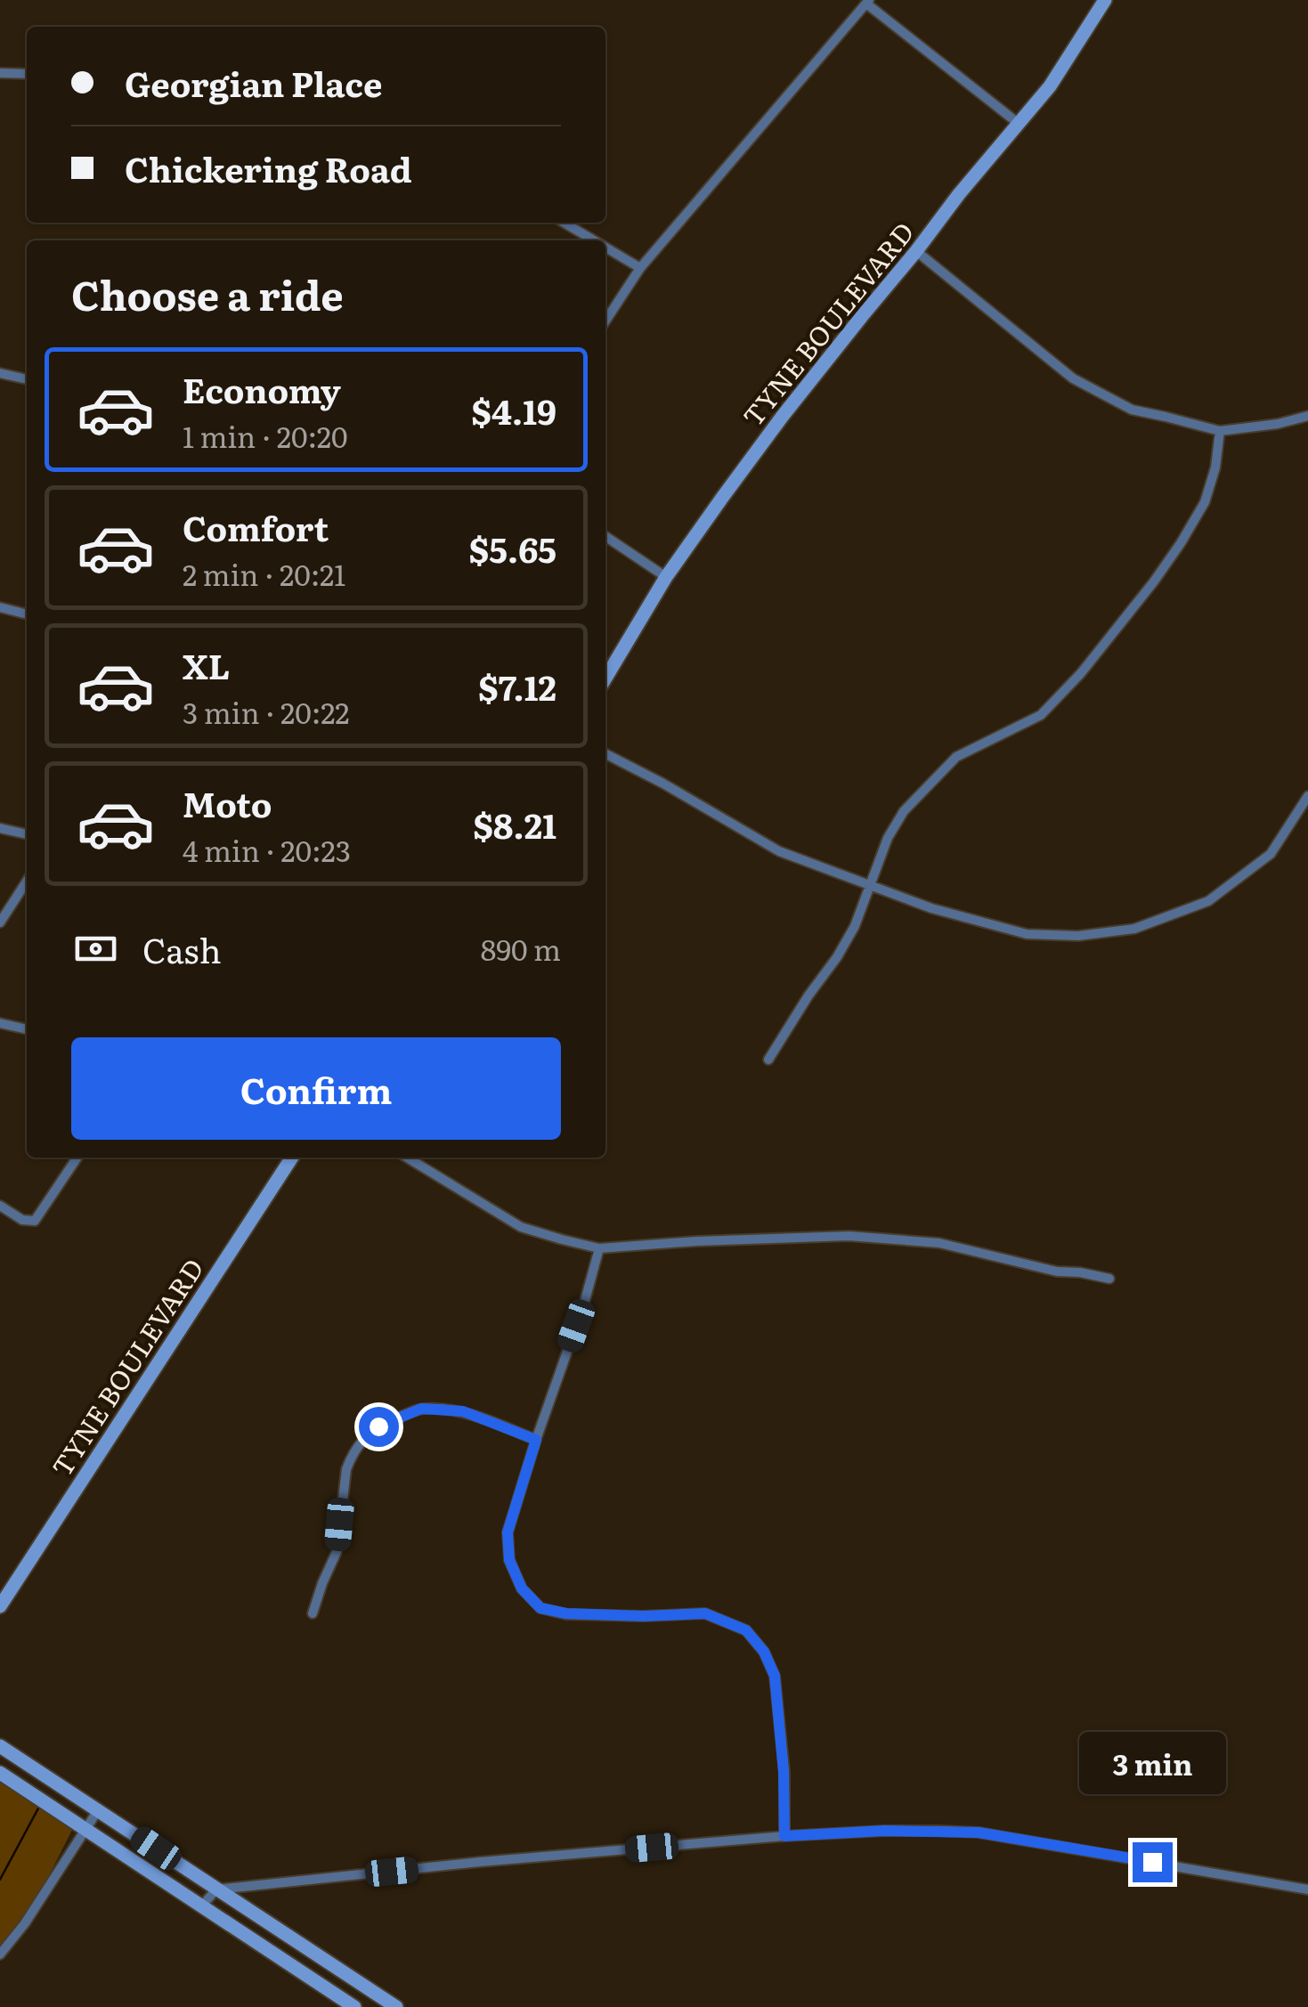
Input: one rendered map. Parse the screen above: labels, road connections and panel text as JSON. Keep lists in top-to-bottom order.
{
  "streets": {
    "street": ["TYNE BOULEVARD"]
  },
  "page": {
    "banner": ["Georgian Place", "Chickering Road"],
    "heading": "Choose a ride",
    "list": [
      {
        "name": "Economy",
        "note": "1 min · 20:20",
        "value": "$4.19"
      },
      {
        "name": "Comfort",
        "note": "2 min · 20:21",
        "value": "$5.65"
      },
      {
        "name": "XL",
        "note": "3 min · 20:22",
        "value": "$7.12"
      },
      {
        "name": "Moto",
        "note": "4 min · 20:23",
        "value": "$8.21"
      }
    ],
    "pay": ["Cash", "890 m"],
    "buttons": "Confirm",
    "bubble": "3 min"
  }
}
